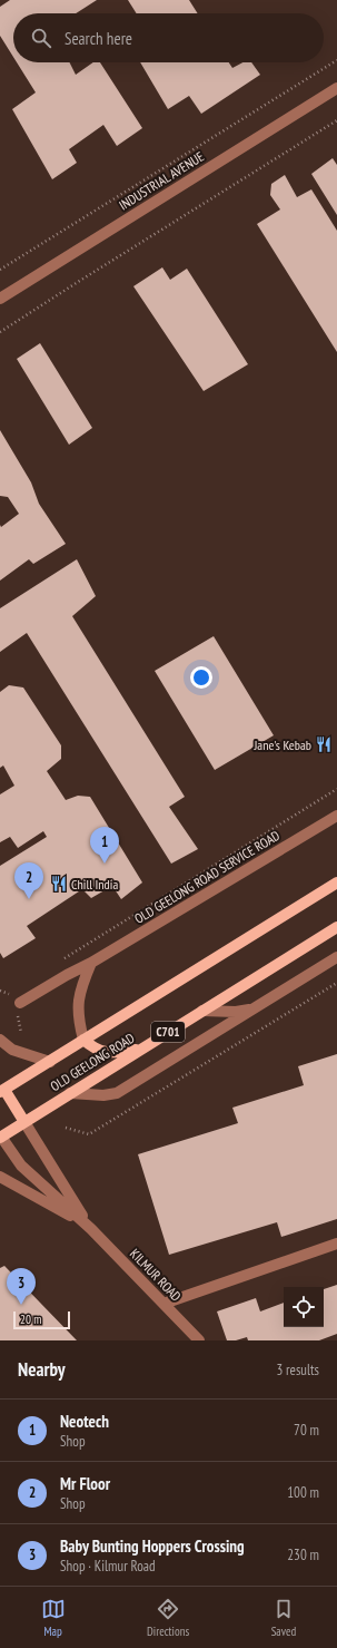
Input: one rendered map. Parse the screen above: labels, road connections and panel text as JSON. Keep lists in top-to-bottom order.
{
  "streets": {
    "main road": ["C701", "OLD GEELONG ROAD"],
    "street": ["INDUSTRIAL AVENUE", "OLD GEELONG ROAD SERVICE ROAD", "KILMUR ROAD"]
  },
  "crossings": [
    ["OLD GEELONG ROAD", "KILMUR ROAD"]
  ],
  "places": {
    "restaurant": ["Jane's Kebab", "Chill India"]
  },
  "scale_bar": "20 m",
  "page": {
    "search": "Search here",
    "pins": ["1", "2", "3"],
    "scale": "20 m",
    "heading": ["Nearby", "3 results"],
    "list": [
      {
        "mark": "1",
        "name": "Neotech",
        "note": "Shop",
        "value": "70 m"
      },
      {
        "mark": "2",
        "name": "Mr Floor",
        "note": "Shop",
        "value": "100 m"
      },
      {
        "mark": "3",
        "name": "Baby Bunting Hoppers Crossing",
        "note": "Shop · Kilmur Road",
        "value": "230 m"
      }
    ],
    "nav": ["Map", "Directions", "Saved"]
  }
}
